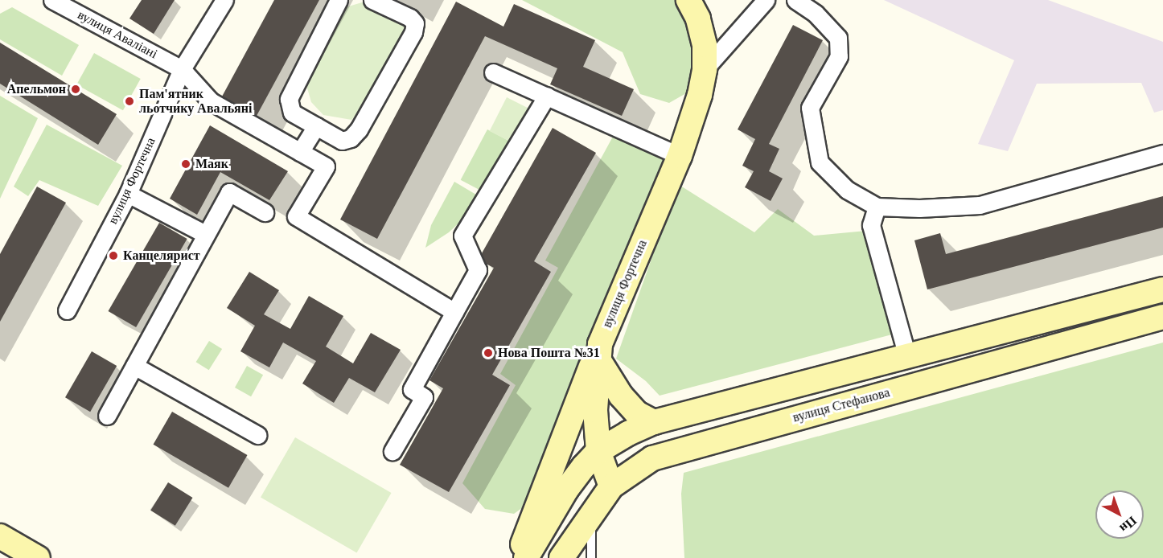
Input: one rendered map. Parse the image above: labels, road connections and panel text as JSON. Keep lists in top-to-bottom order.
{
  "streets": {
    "main road": ["вулиця Фортечна", "вулиця Стефанова"],
    "street": ["вулиця Аваліані"]
  },
  "crossings": [
    ["вулиця Аваліані", "вулиця Фортечна"],
    ["вулиця Фортечна", "вулиця Стефанова"]
  ],
  "places": [
    "Апельмон",
    "Пам'ятник льотчику Авальяні",
    "Маяк",
    "Канцелярист",
    "Нова Пошта №31"
  ],
  "north": "bottom right"
}
